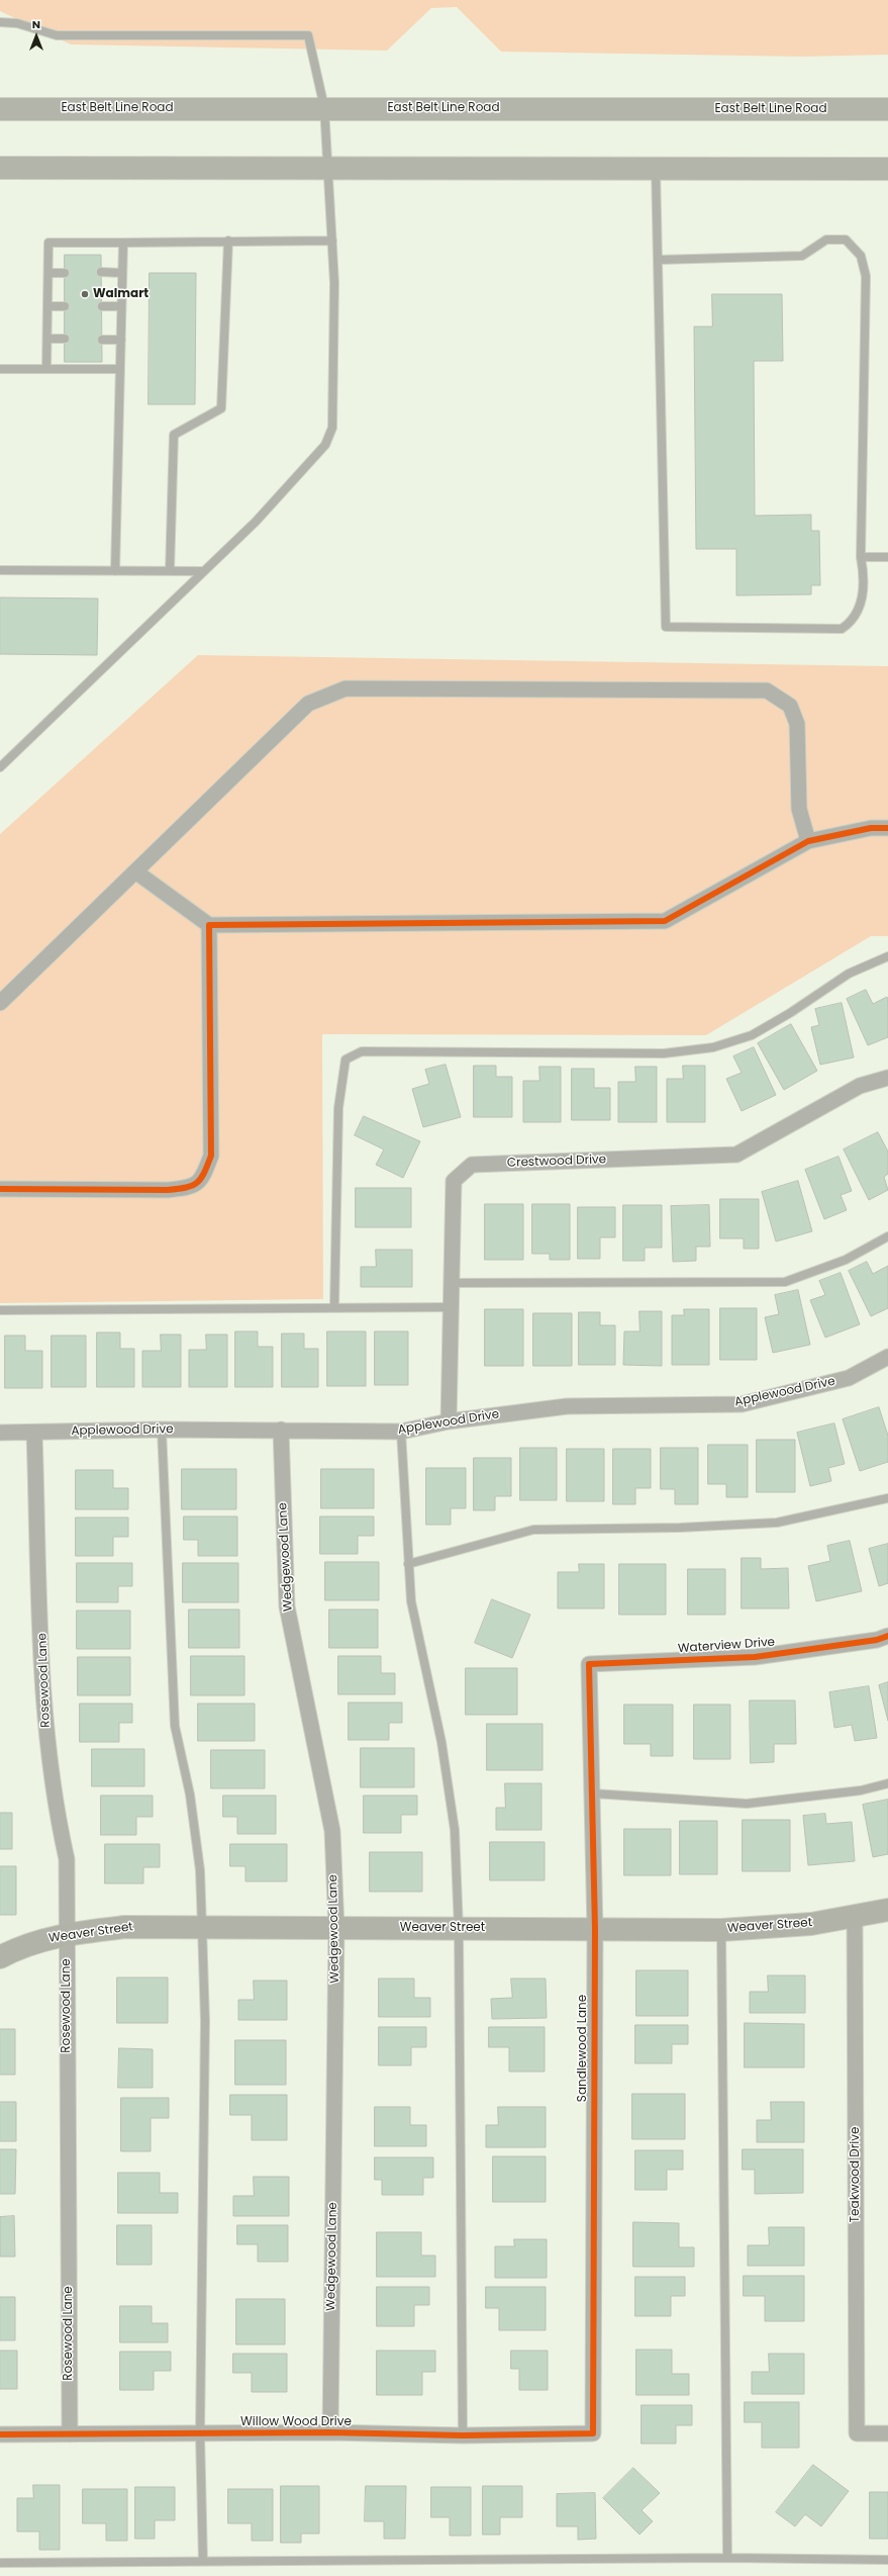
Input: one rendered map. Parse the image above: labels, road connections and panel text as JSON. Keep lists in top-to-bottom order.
{
  "streets": {
    "main road": ["East Belt Line Road"],
    "street": [
      "Crestwood Drive",
      "Applewood Drive",
      "Wedgewood Lane",
      "Waterview Drive",
      "Rosewood Lane",
      "Weaver Street",
      "Sandlewood Lane",
      "Teakwood Drive",
      "Willow Wood Drive"
    ]
  },
  "crossings": [
    ["Crestwood Drive", "Applewood Drive"],
    ["Applewood Drive", "Wedgewood Lane"],
    ["Applewood Drive", "Rosewood Lane"],
    ["Wedgewood Lane", "Weaver Street"],
    ["Wedgewood Lane", "Willow Wood Drive"],
    ["Waterview Drive", "Sandlewood Lane"],
    ["Rosewood Lane", "Weaver Street"],
    ["Rosewood Lane", "Willow Wood Drive"],
    ["Weaver Street", "Sandlewood Lane"],
    ["Weaver Street", "Teakwood Drive"],
    ["Sandlewood Lane", "Willow Wood Drive"]
  ],
  "places": ["Walmart"],
  "north": "top"
}
